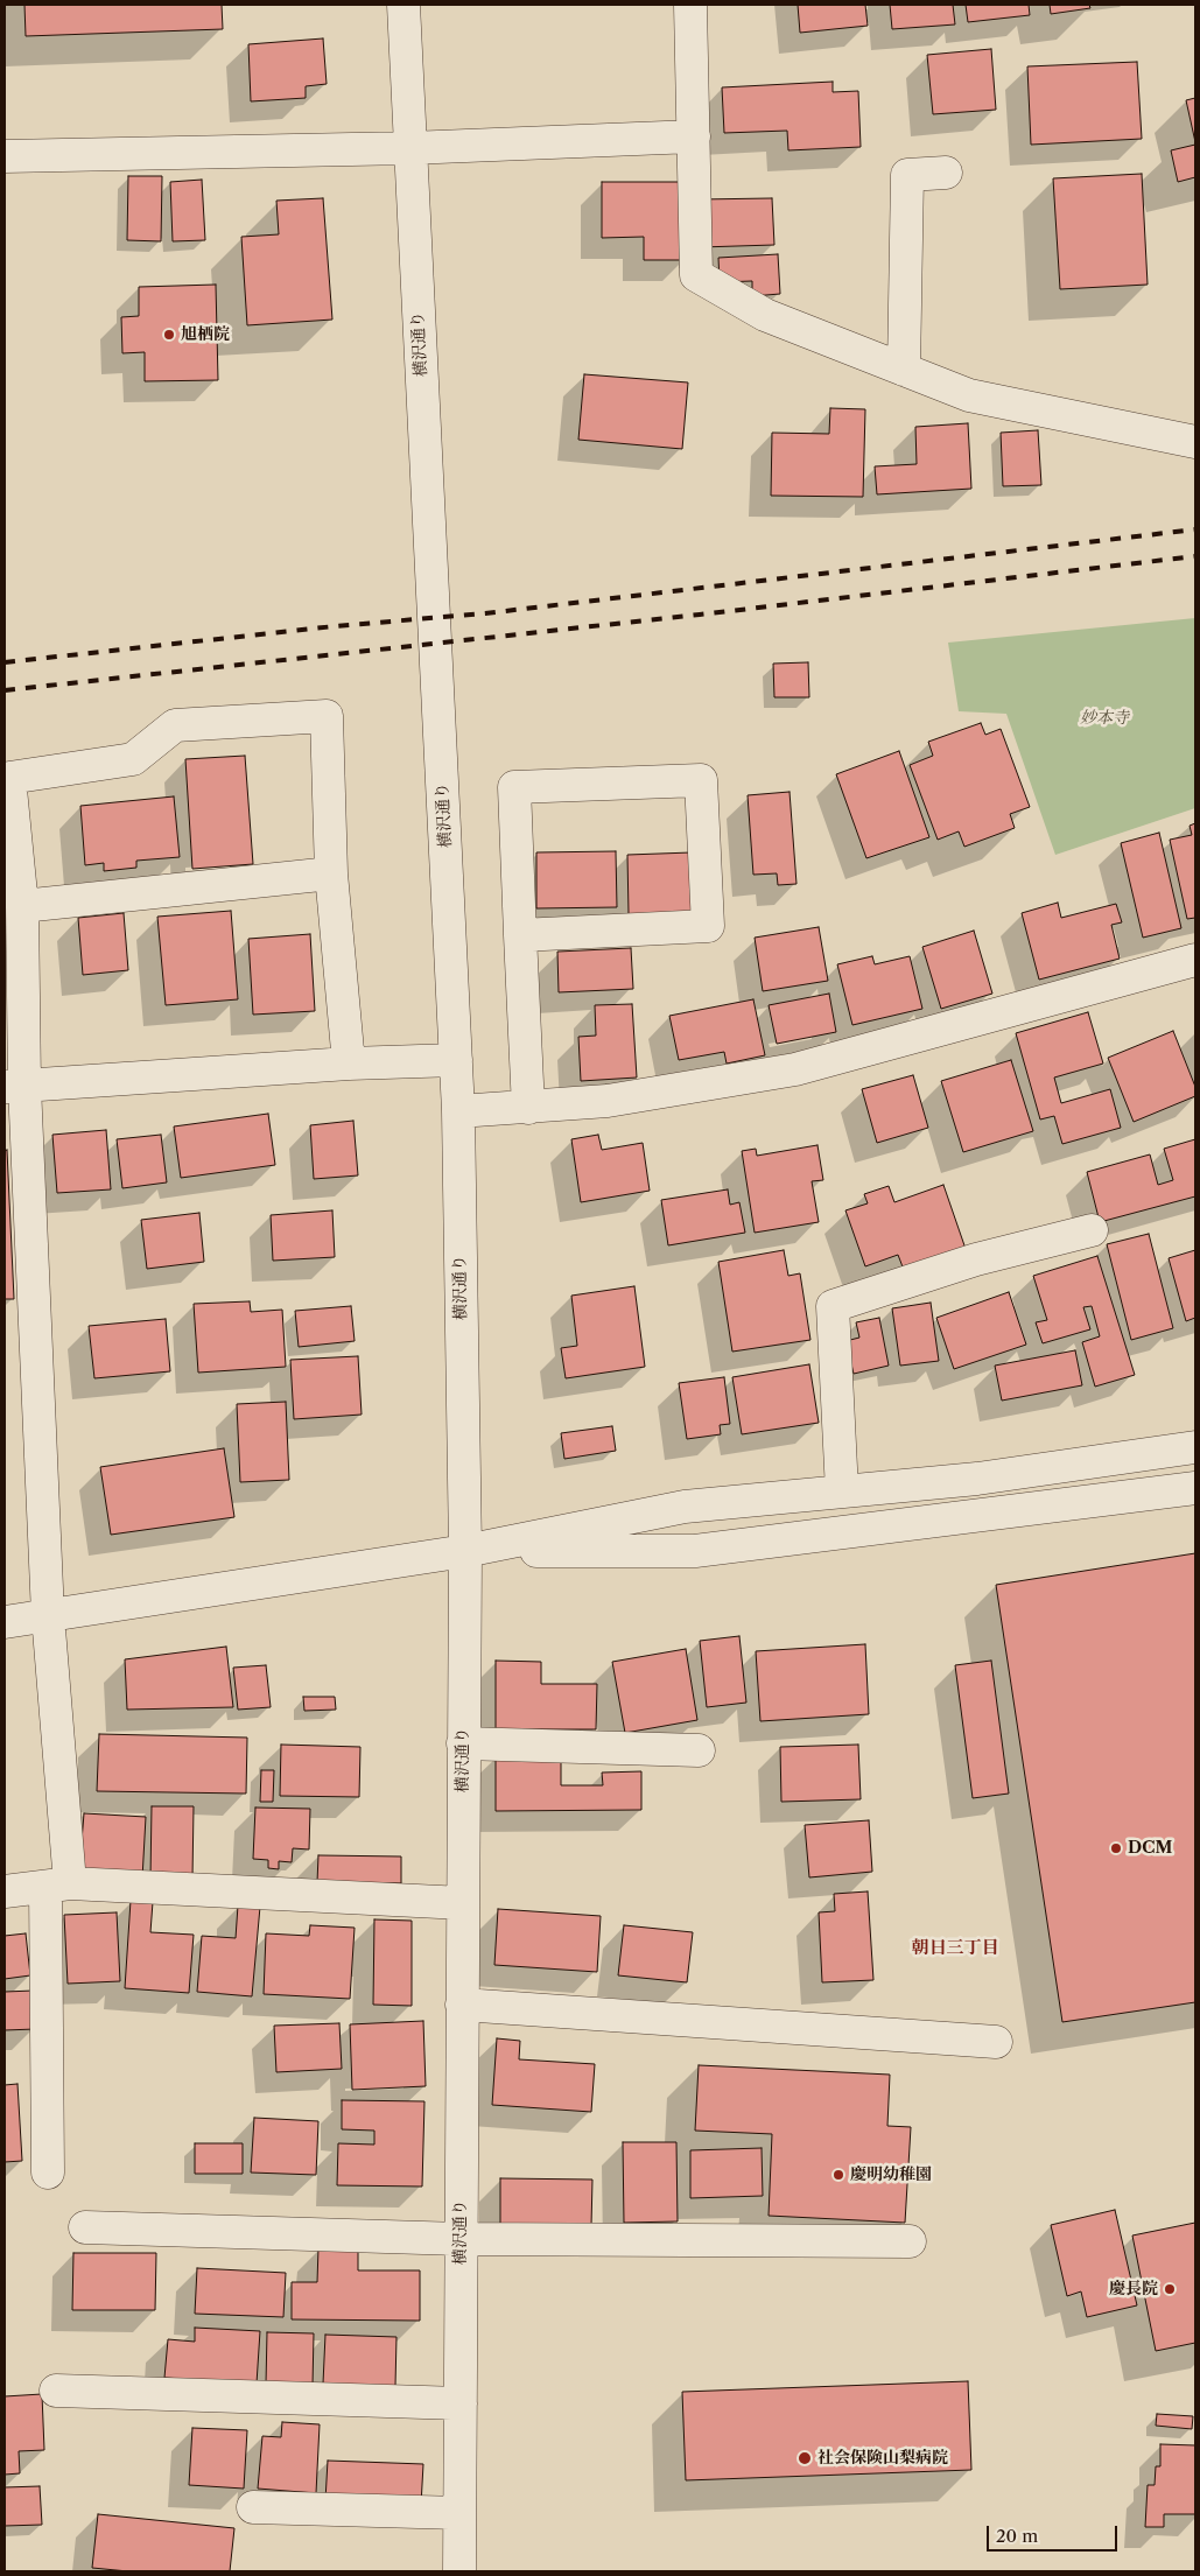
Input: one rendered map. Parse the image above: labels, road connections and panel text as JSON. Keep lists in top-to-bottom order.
{
  "streets": {
    "street": ["横沢通り"]
  },
  "districts": ["朝日三丁目"],
  "parks": ["妙本寺"],
  "places": [
    "旭栖院",
    "DCM",
    "慶明幼稚園",
    "慶長院",
    "社会保険山梨病院"
  ],
  "scale_bar": "20 m"
}
